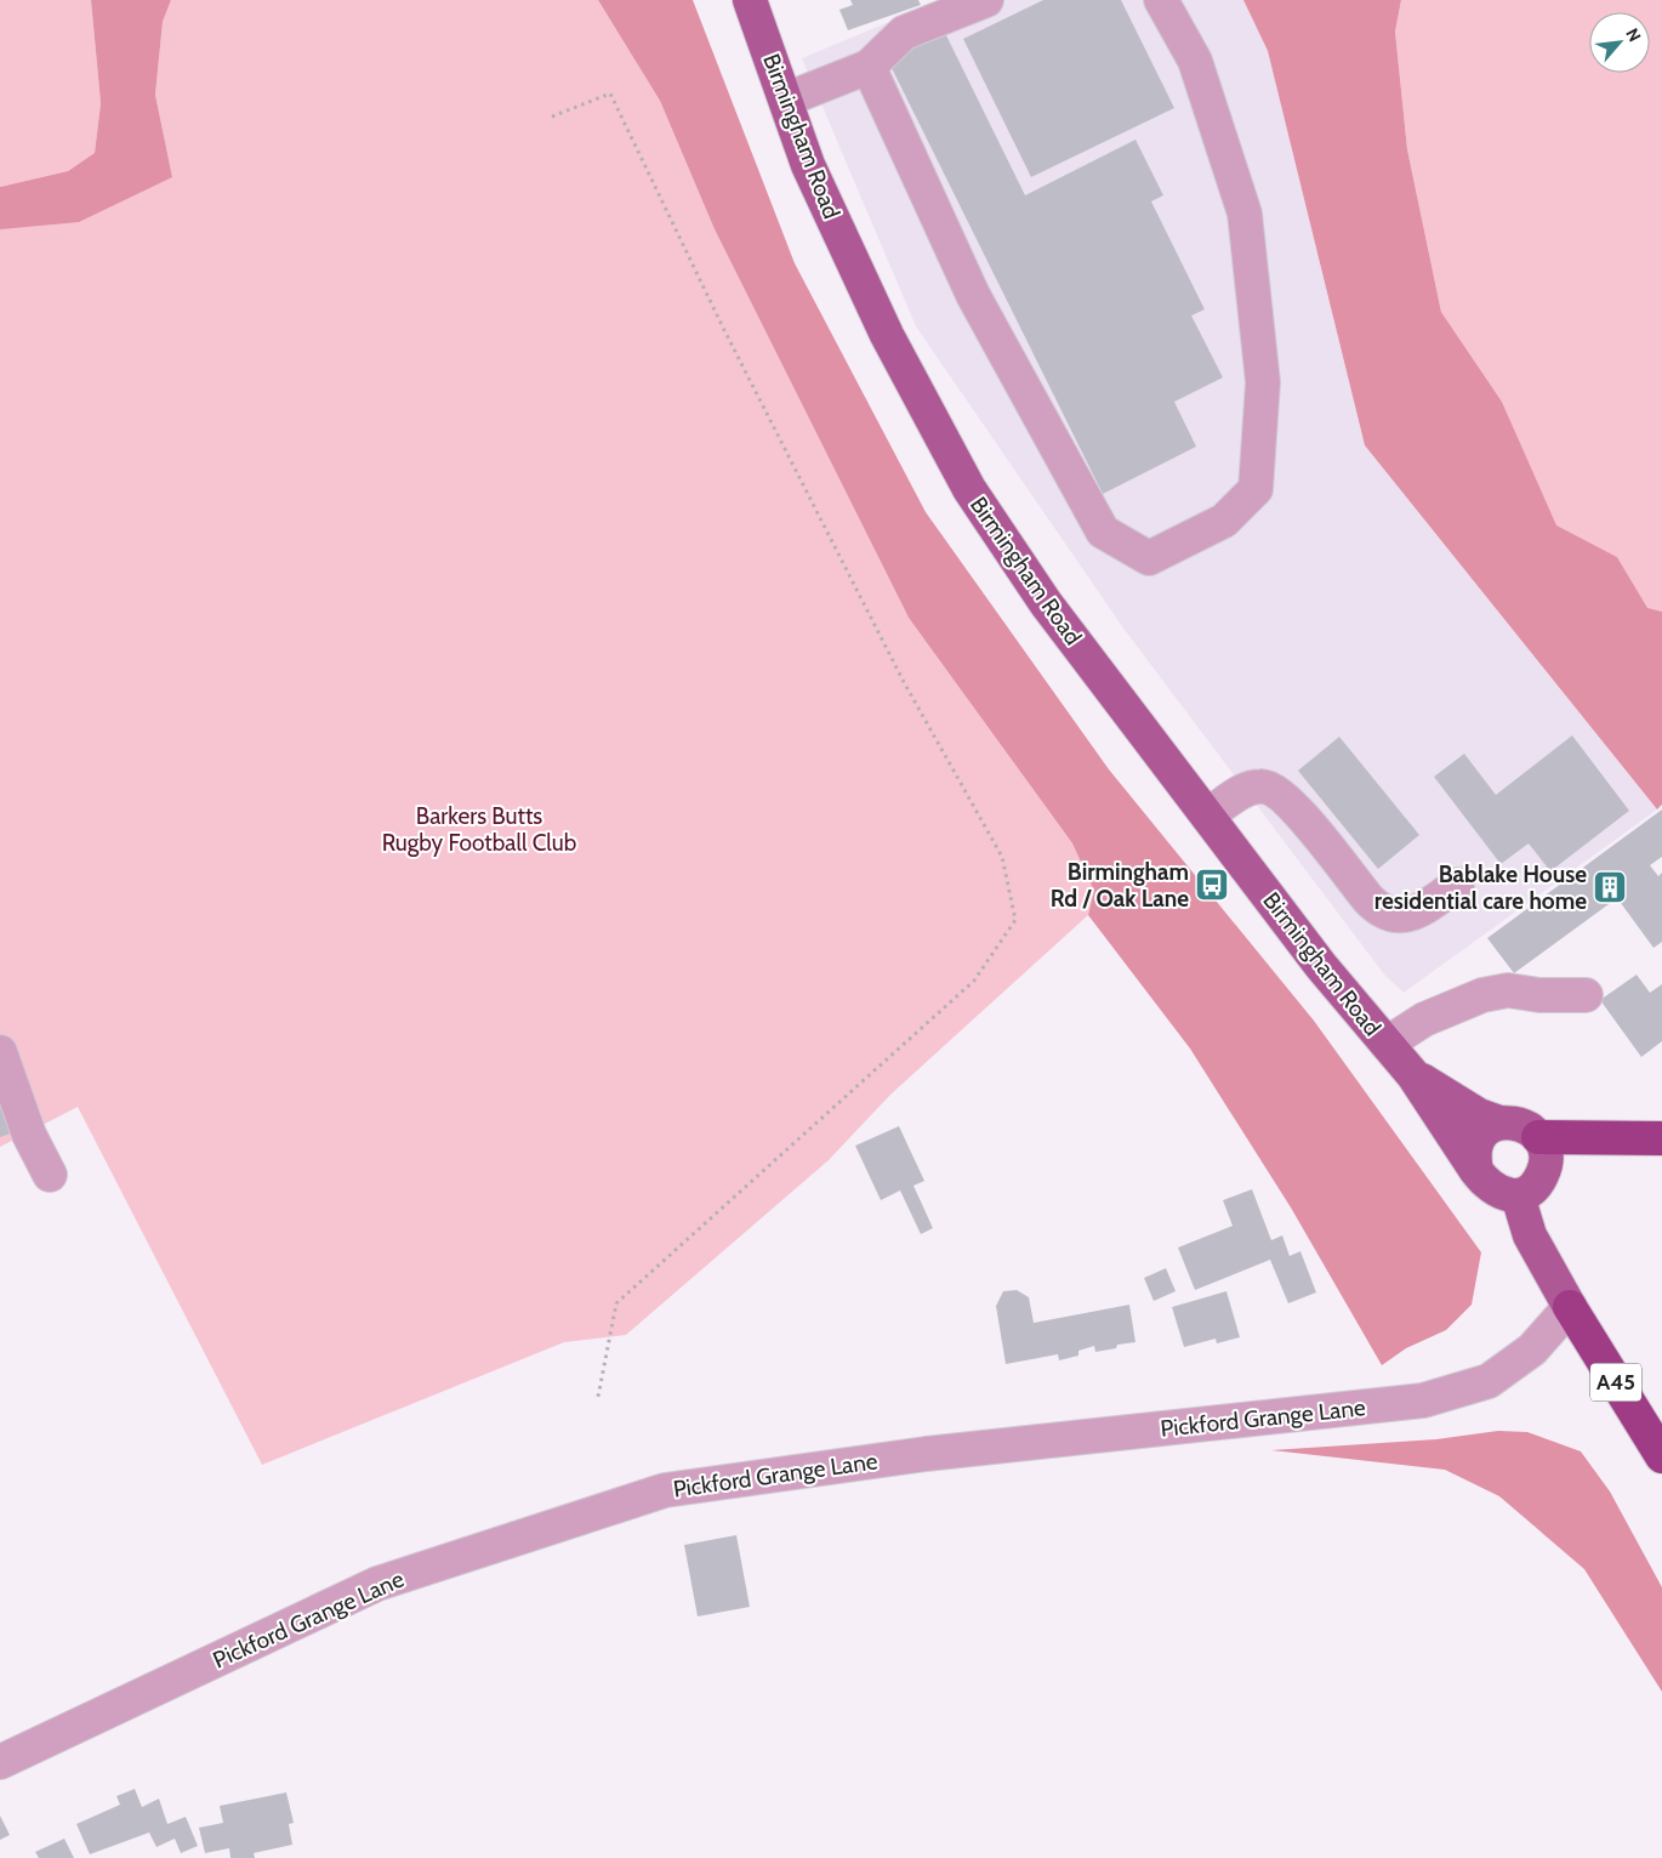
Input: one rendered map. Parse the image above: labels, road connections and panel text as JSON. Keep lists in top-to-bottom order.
{
  "streets": {
    "highway": ["A45"],
    "main road": ["Birmingham Road"],
    "street": ["Pickford Grange Lane"]
  },
  "crossings": [
    ["A45", "Pickford Grange Lane"]
  ],
  "parks": ["Barkers Butts Rugby Football Club"],
  "places": {
    "bus stop": ["Birmingham Rd / Oak Lane"],
    "building": ["Bablake House residential care home"]
  },
  "north": "top right"
}
